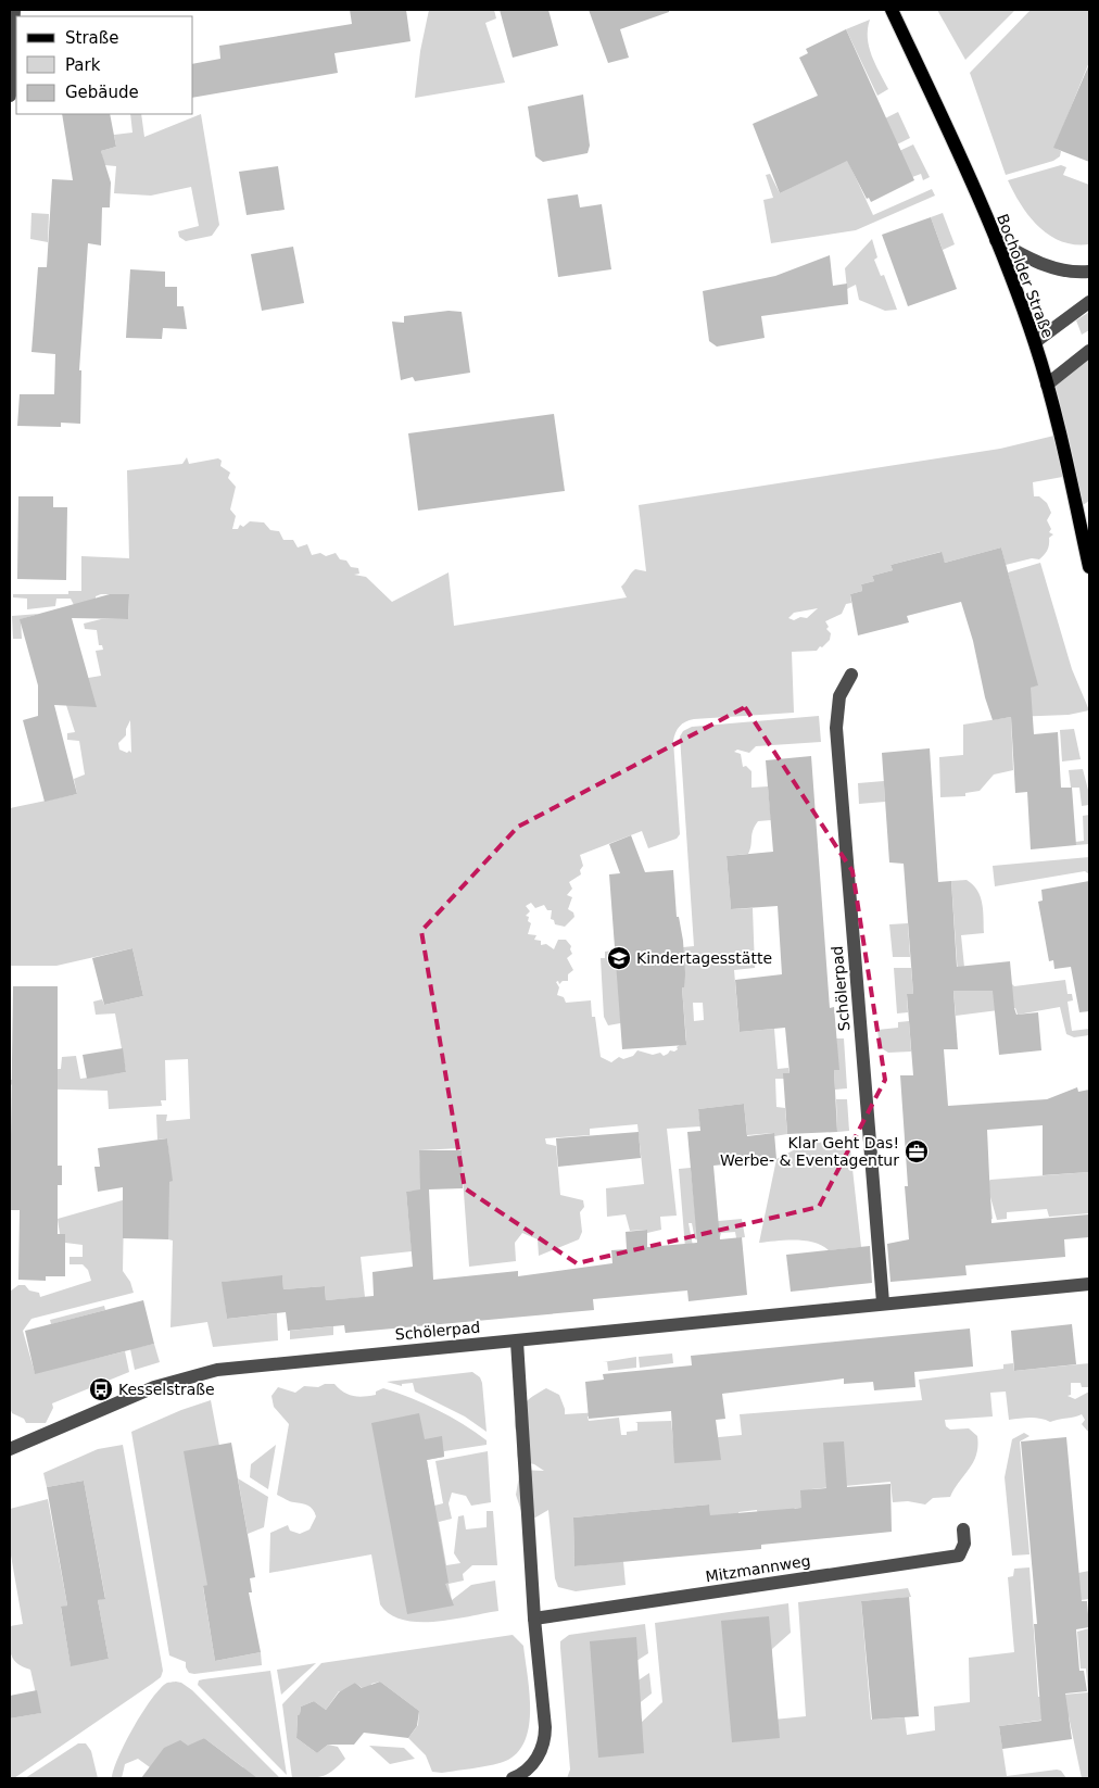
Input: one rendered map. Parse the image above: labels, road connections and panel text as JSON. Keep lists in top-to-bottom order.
{
  "streets": {
    "main road": ["Bocholder Straße"],
    "street": ["Schölerpad", "Mitzmannweg"]
  },
  "places": {
    "school or university": ["Kindertagesstätte"],
    "office": ["Klar Geht Das! Werbe- & Eventagentur"],
    "bus stop": ["Kesselstraße"]
  },
  "legend": ["Straße", "Park", "Gebäude"]
}
